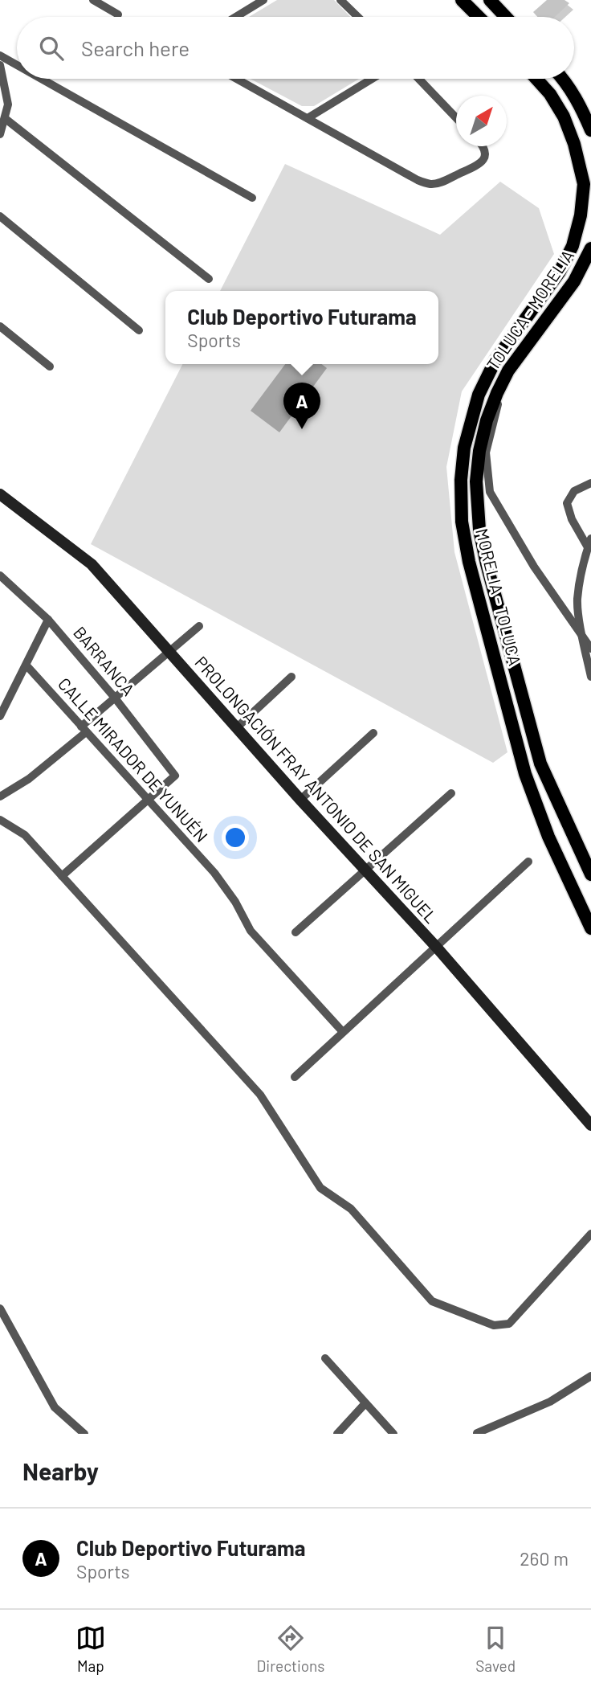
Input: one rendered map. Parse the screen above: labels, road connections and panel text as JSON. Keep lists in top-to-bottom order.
{
  "streets": {
    "main road": ["TOLUCA - MORELIA", "MORELIA - TOLUCA"],
    "street": ["BARRANCA", "CALLE MIRADOR DE YUNUÉN", "PROLONGACIÓN FRAY ANTONIO DE SAN MIGUEL"]
  },
  "crossings": [
    ["BARRANCA", "CALLE MIRADOR DE YUNUÉN"]
  ],
  "north": "top right",
  "page": {
    "search": "Search here",
    "popup": ["Club Deportivo Futurama", "Sports"],
    "pins": "A",
    "heading": "Nearby",
    "list": [
      {
        "mark": "A",
        "name": "Club Deportivo Futurama",
        "note": "Sports",
        "value": "260 m"
      }
    ],
    "nav": ["Map", "Directions", "Saved"]
  }
}
